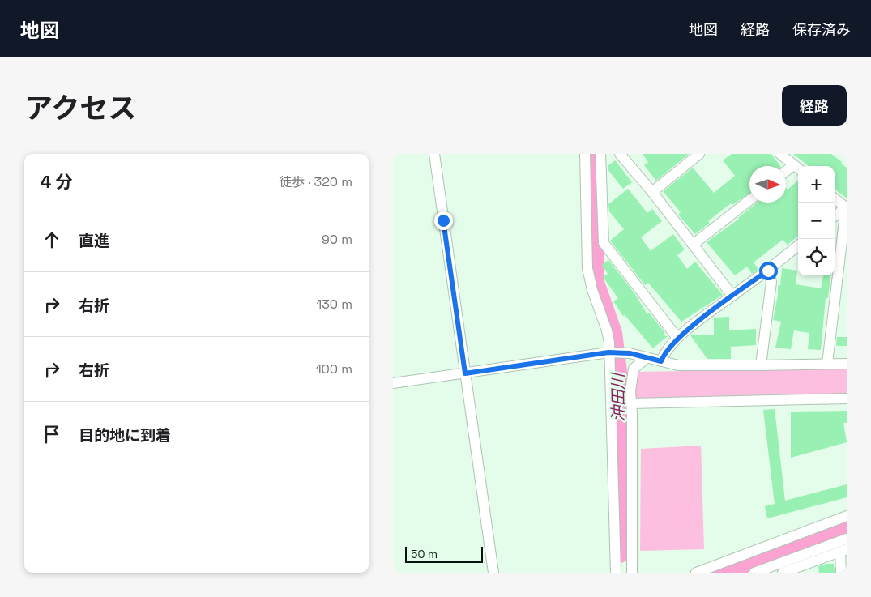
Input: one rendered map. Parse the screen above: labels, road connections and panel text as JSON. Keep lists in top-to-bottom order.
{
  "water": ["沖田川"],
  "scale_bar": "50 m",
  "north": "right",
  "page": {
    "header": "地図",
    "nav": ["地図", "経路", "保存済み"],
    "title": "アクセス",
    "buttons": "経路",
    "heading": ["4 分", "徒歩 · 320 m"],
    "map_buttons": ["+", "−"],
    "list": [
      ["直進", "90 m"],
      ["右折", "130 m"],
      ["右折", "100 m"],
      "目的地に到着"
    ],
    "scale": "50 m"
  }
}
